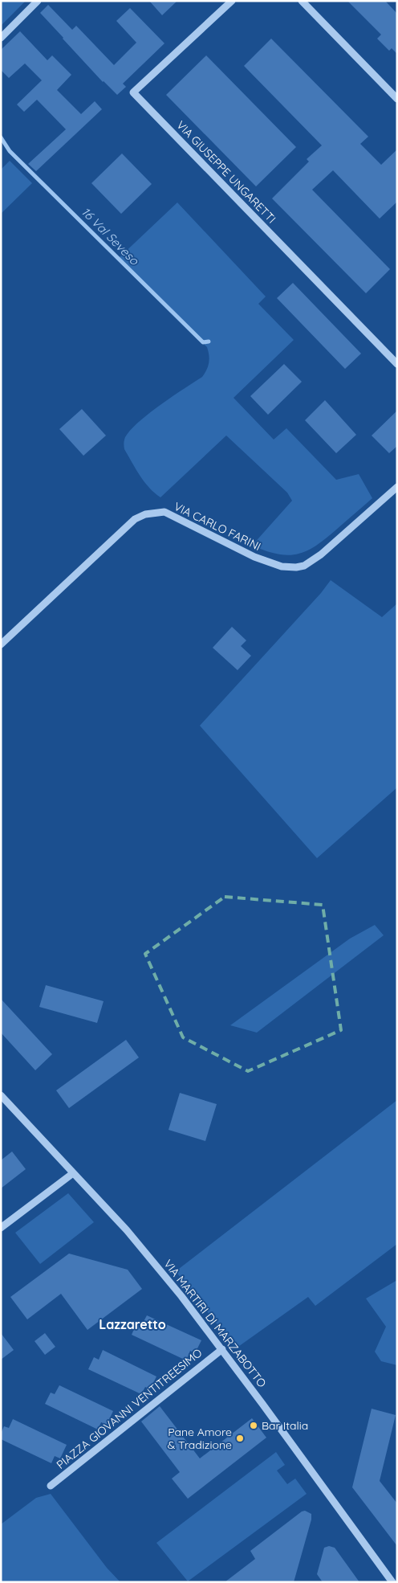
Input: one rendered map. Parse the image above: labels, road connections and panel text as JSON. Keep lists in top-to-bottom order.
{
  "streets": {
    "street": [
      "VIA GIUSEPPE UNGARETTI",
      "VIA CARLO FARINI",
      "VIA MARTIRI DI MARZABOTTO",
      "PIAZZA GIOVANNI VENTITREESIMO"
    ]
  },
  "crossings": [
    ["VIA MARTIRI DI MARZABOTTO", "PIAZZA GIOVANNI VENTITREESIMO"]
  ],
  "districts": ["Lazzaretto"],
  "water": ["16 Val Seveso"],
  "places": ["Bar Italia", "Pane Amore & Tradizione"]
}
